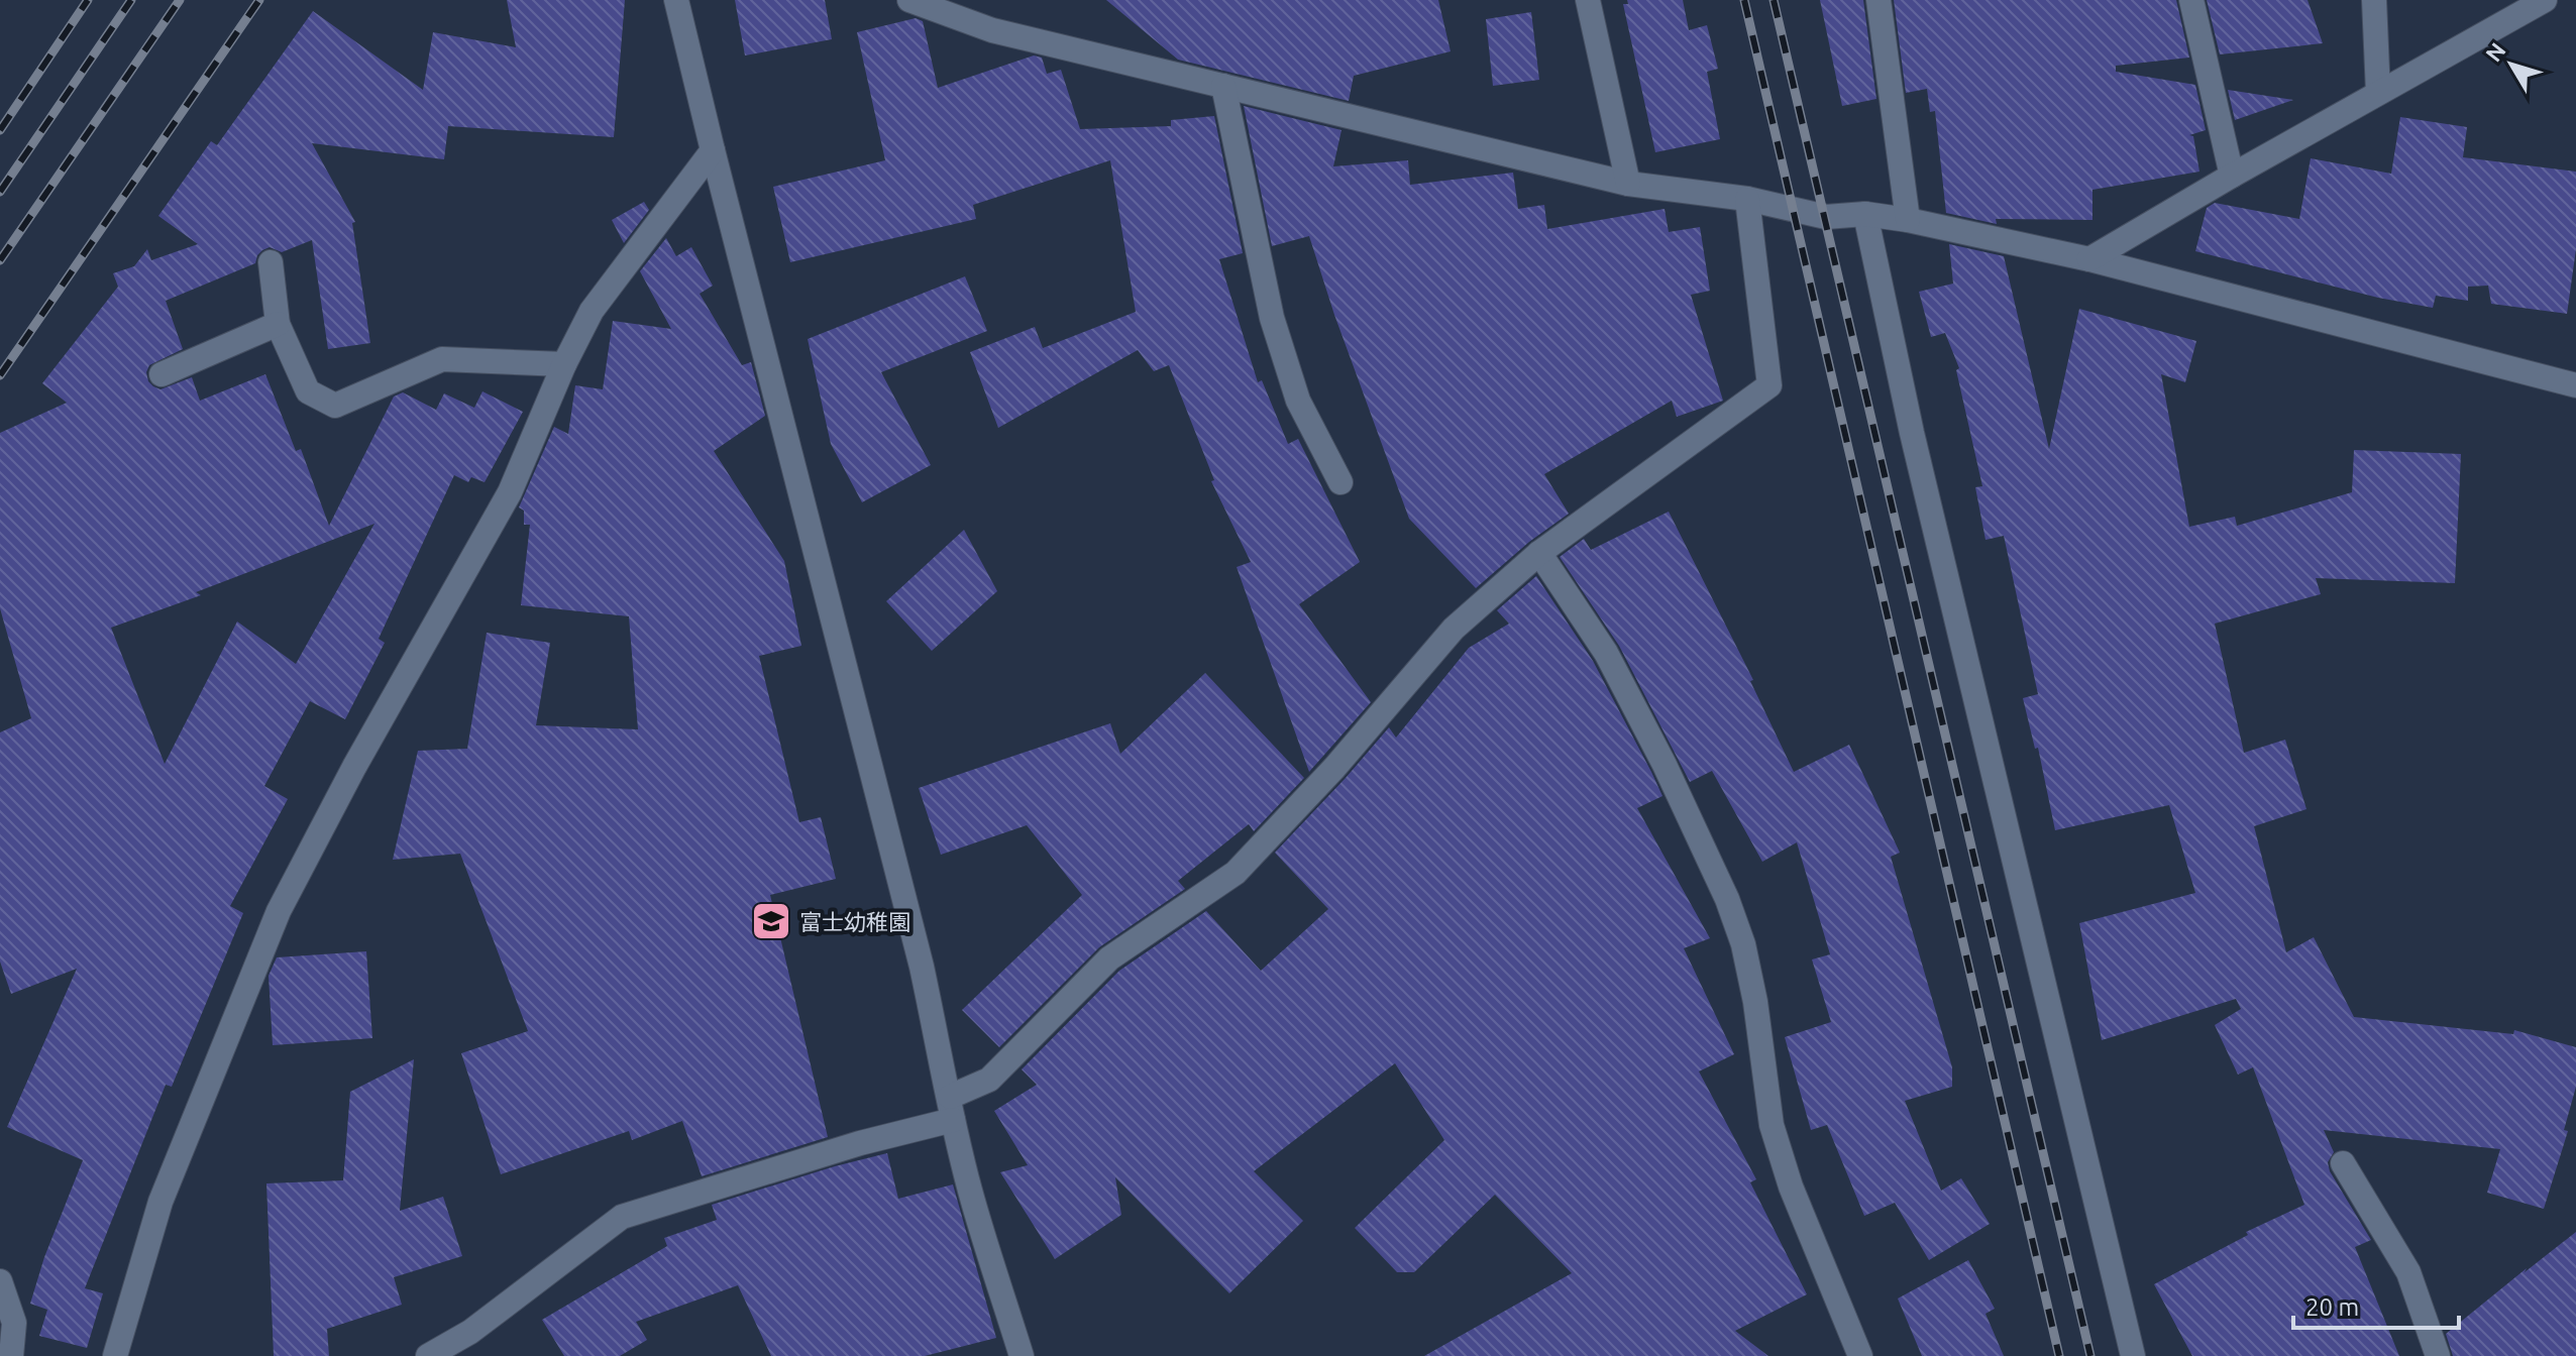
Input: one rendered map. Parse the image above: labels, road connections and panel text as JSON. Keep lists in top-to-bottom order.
{
  "places": {
    "school or university": ["富士幼稚園"]
  },
  "scale_bar": "20 m",
  "north": "top left"
}
